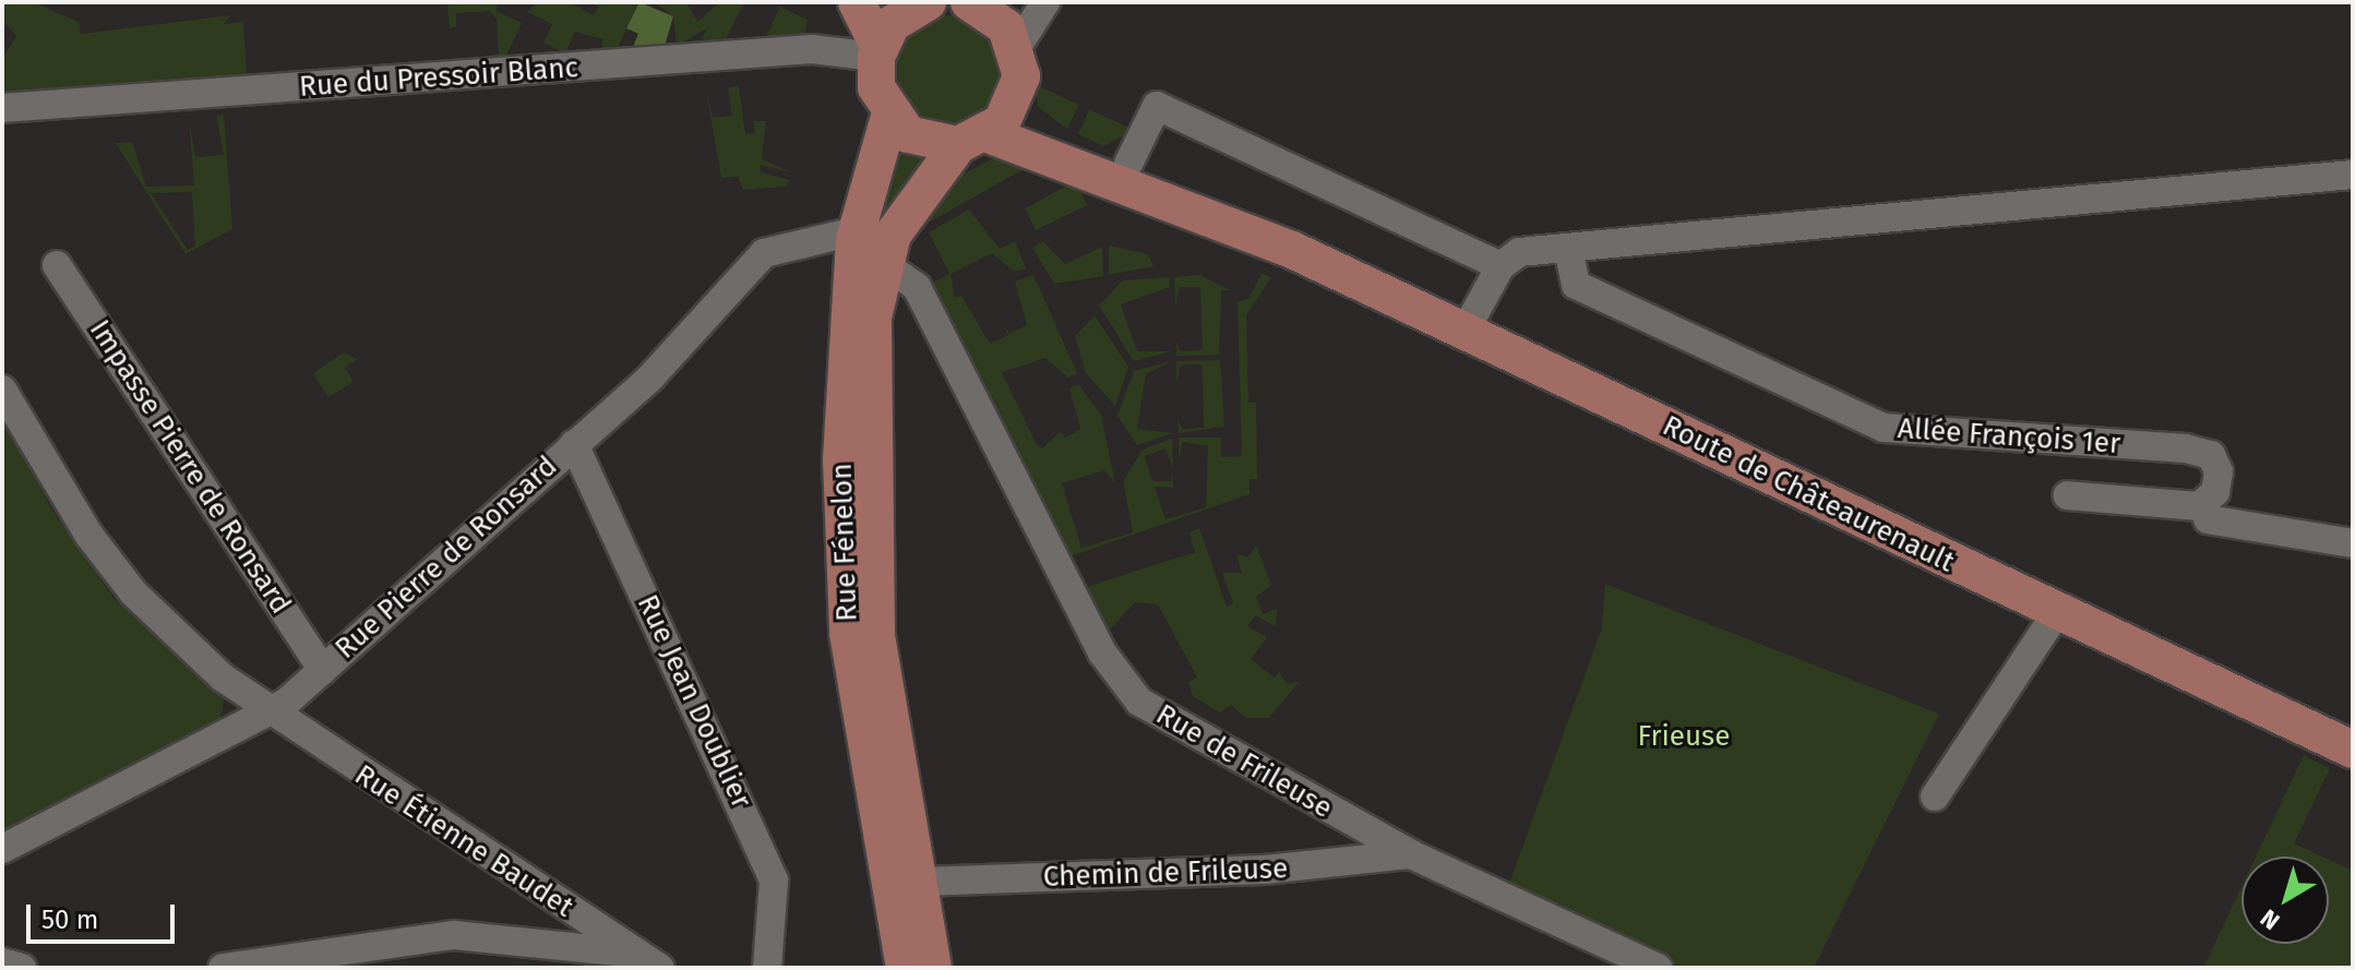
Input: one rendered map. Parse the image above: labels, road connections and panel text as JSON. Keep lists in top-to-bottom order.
{
  "streets": {
    "main road": ["Route de Châteaurenault", "Rue Fénelon"],
    "street": [
      "Rue du Pressoir Blanc",
      "Allée François 1er",
      "Impasse Pierre de Ronsard",
      "Rue Pierre de Ronsard",
      "Rue Jean Doublier",
      "Rue de Frileuse",
      "Rue Étienne Baudet",
      "Chemin de Frileuse"
    ]
  },
  "crossings": [
    ["Impasse Pierre de Ronsard", "Rue Pierre de Ronsard"],
    ["Route de Châteaurenault", "Rue Fénelon"],
    ["Rue Fénelon", "Rue Pierre de Ronsard"],
    ["Rue Fénelon", "Rue de Frileuse"],
    ["Rue Fénelon", "Chemin de Frileuse"],
    ["Rue Pierre de Ronsard", "Rue Jean Doublier"],
    ["Rue Pierre de Ronsard", "Rue de Frileuse"],
    ["Rue Pierre de Ronsard", "Rue Étienne Baudet"],
    ["Rue de Frileuse", "Chemin de Frileuse"]
  ],
  "parks": ["Frieuse"],
  "scale_bar": "50 m",
  "north": "bottom left"
}
